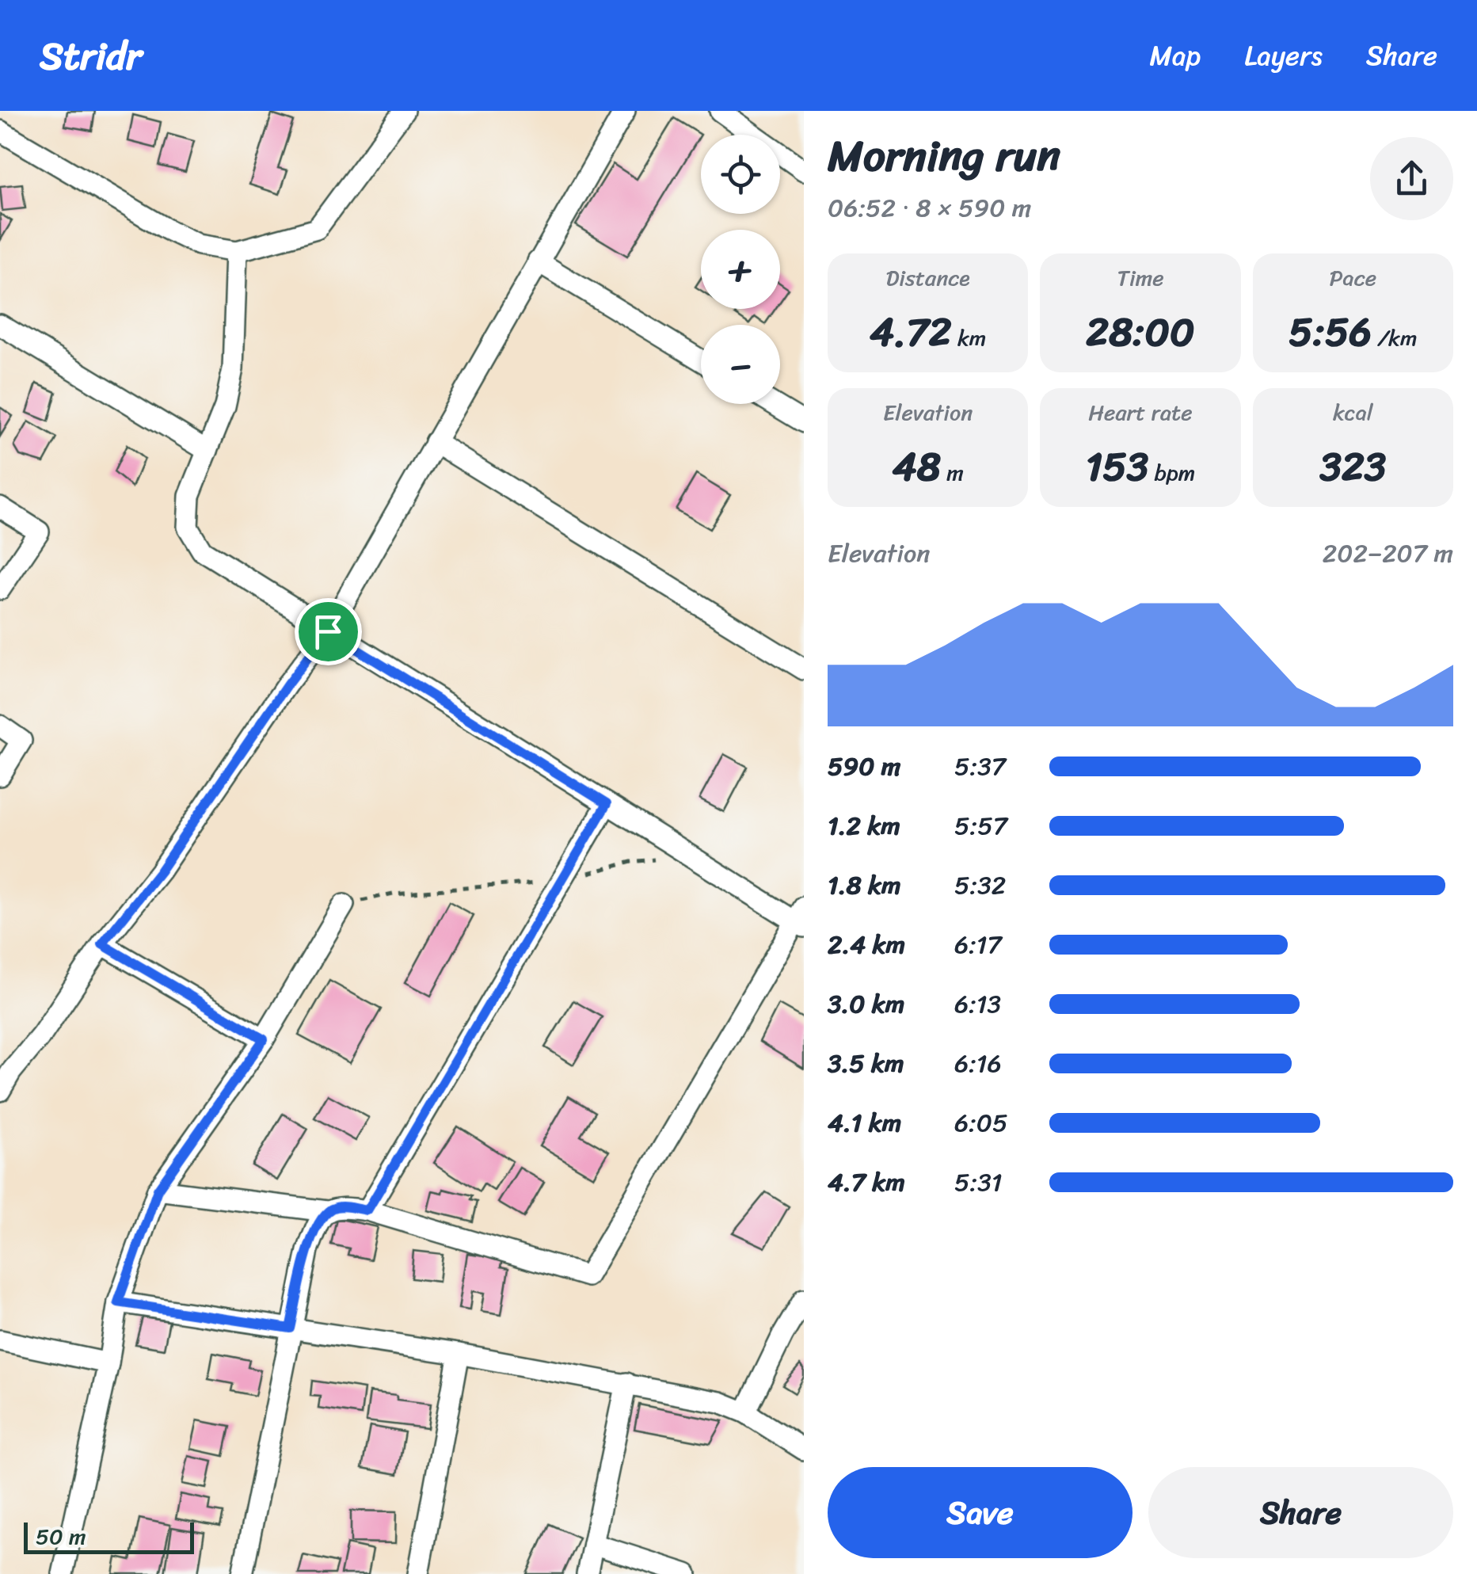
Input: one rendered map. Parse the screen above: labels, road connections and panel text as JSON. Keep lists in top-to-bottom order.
{
  "scale_bar": "50 m",
  "page": {
    "header": "Stridr",
    "nav": ["Map", "Layers", "Share"],
    "heading": ["Morning run", "06:52 · 8 × 590 m"],
    "map_buttons": ["+", "−"],
    "stats": [
      ["Distance", "4.72 km"],
      ["Time", "28:00"],
      ["Pace", "5:56 /km"],
      ["Elevation", "48 m"],
      ["Heart rate", "153 bpm"],
      ["kcal", "323"]
    ],
    "chart": ["Elevation", "202–207 m"],
    "list": [
      {
        "name": "590 m",
        "note": "5:37"
      },
      {
        "name": "1.2 km",
        "note": "5:57"
      },
      {
        "name": "1.8 km",
        "note": "5:32"
      },
      {
        "name": "2.4 km",
        "note": "6:17"
      },
      {
        "name": "3.0 km",
        "note": "6:13"
      },
      {
        "name": "3.5 km",
        "note": "6:16"
      },
      {
        "name": "4.1 km",
        "note": "6:05"
      },
      {
        "name": "4.7 km",
        "note": "5:31"
      }
    ],
    "buttons": ["Save", "Share"],
    "scale": "50 m"
  }
}
